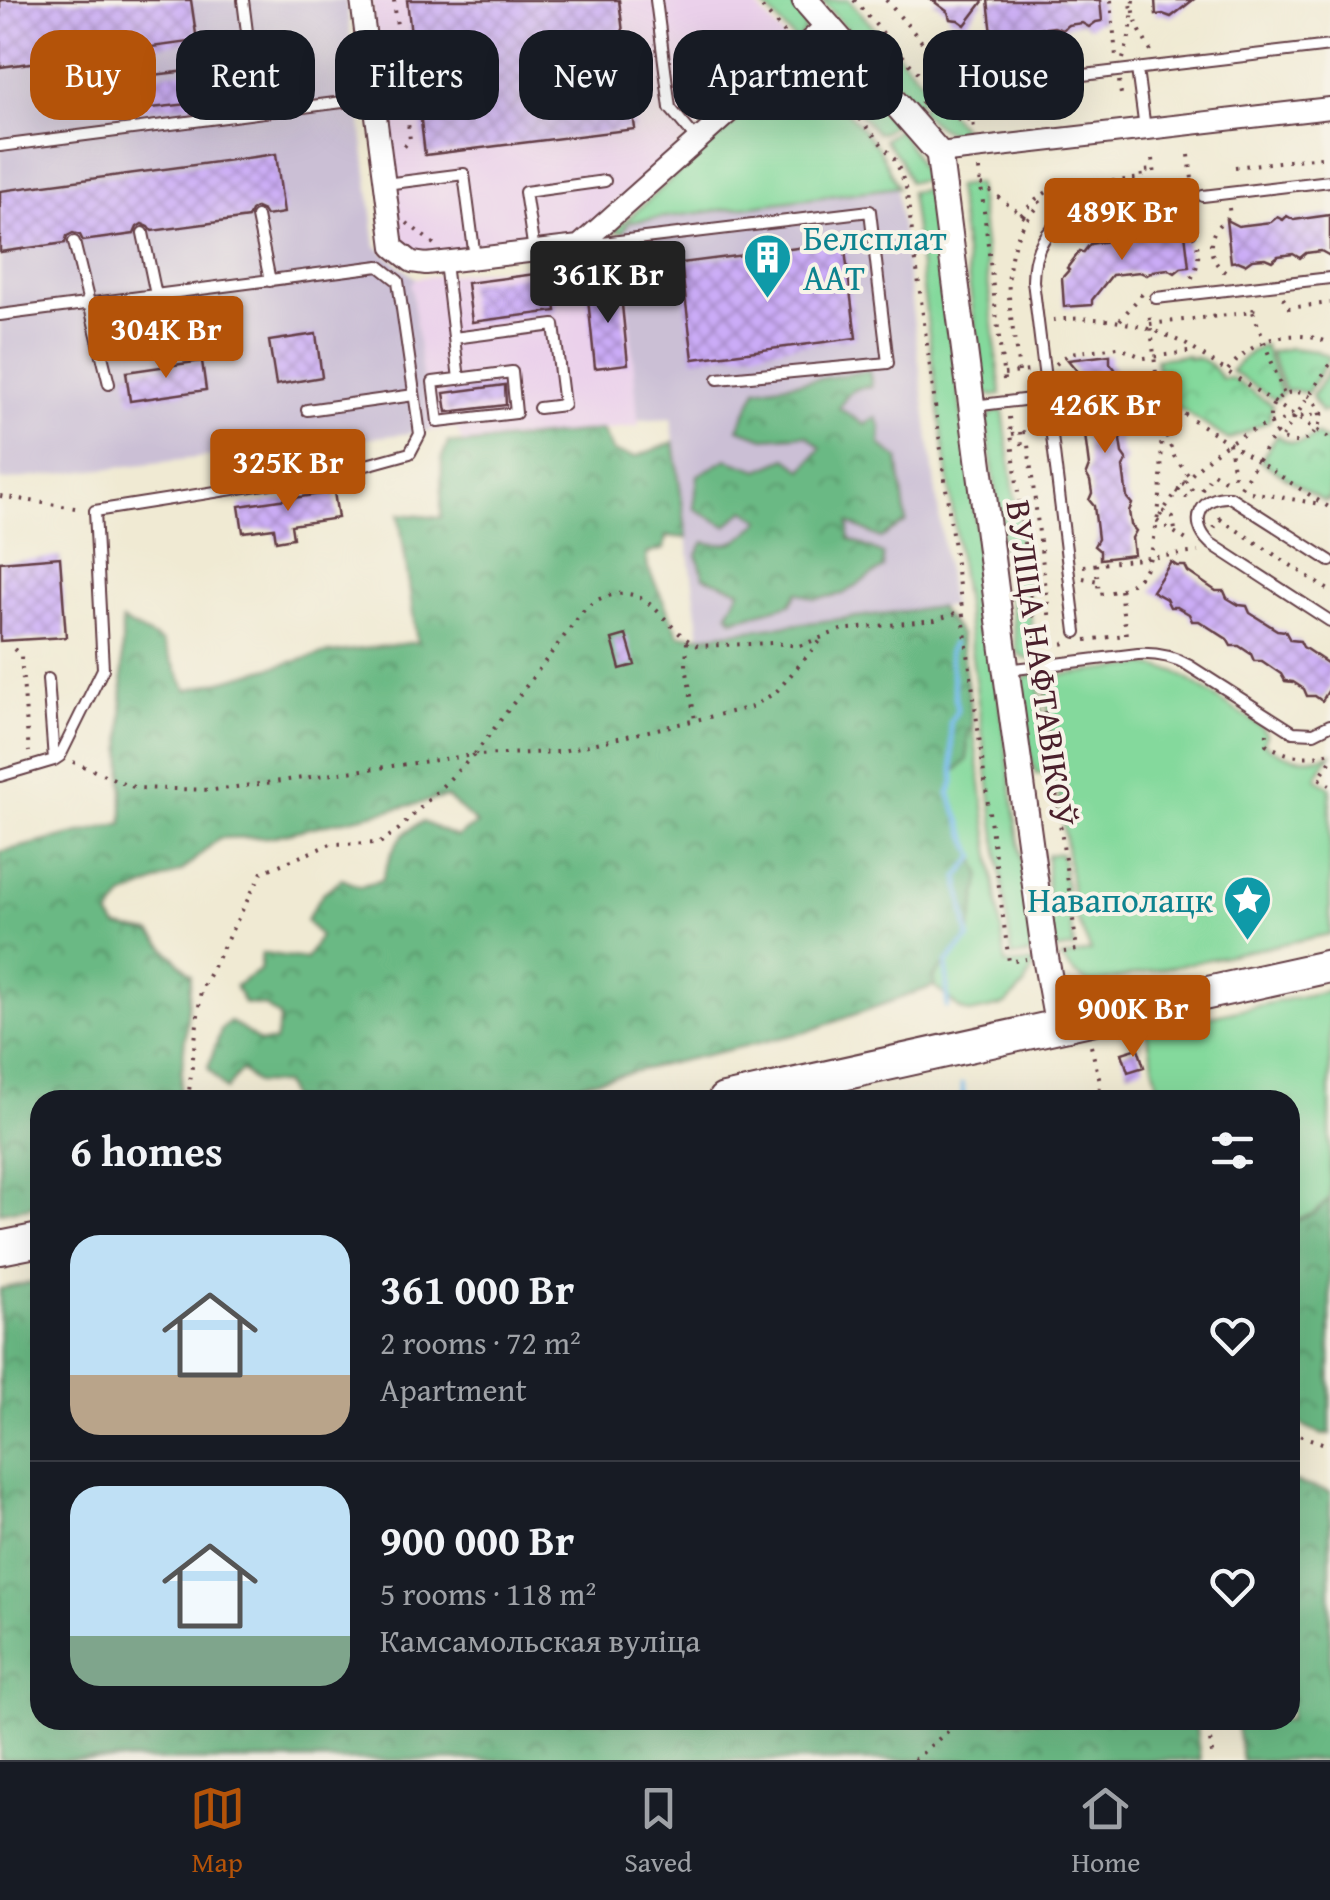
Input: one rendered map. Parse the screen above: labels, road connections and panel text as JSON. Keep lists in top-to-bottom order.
{
  "streets": {
    "street": ["ВУЛІЦА НАФТАВІКОЎ"]
  },
  "places": {
    "building": ["Белсплат ААТ"],
    "place": ["Наваполацк"]
  },
  "page": {
    "chip": [
      "Buy",
      "Rent",
      "Filters",
      "New",
      "Apartment",
      "House"
    ],
    "price": [
      "489K Br",
      "361K Br",
      "304K Br",
      "426K Br",
      "325K Br",
      "900K Br"
    ],
    "heading": "6 homes",
    "list": [
      {
        "name": "361 000 Br",
        "note": "2 rooms · 72 m² · Apartment"
      },
      {
        "name": "900 000 Br",
        "note": "5 rooms · 118 m² · Камсамольская вуліца"
      }
    ],
    "tabs": ["Map", "Saved", "Home"]
  }
}
